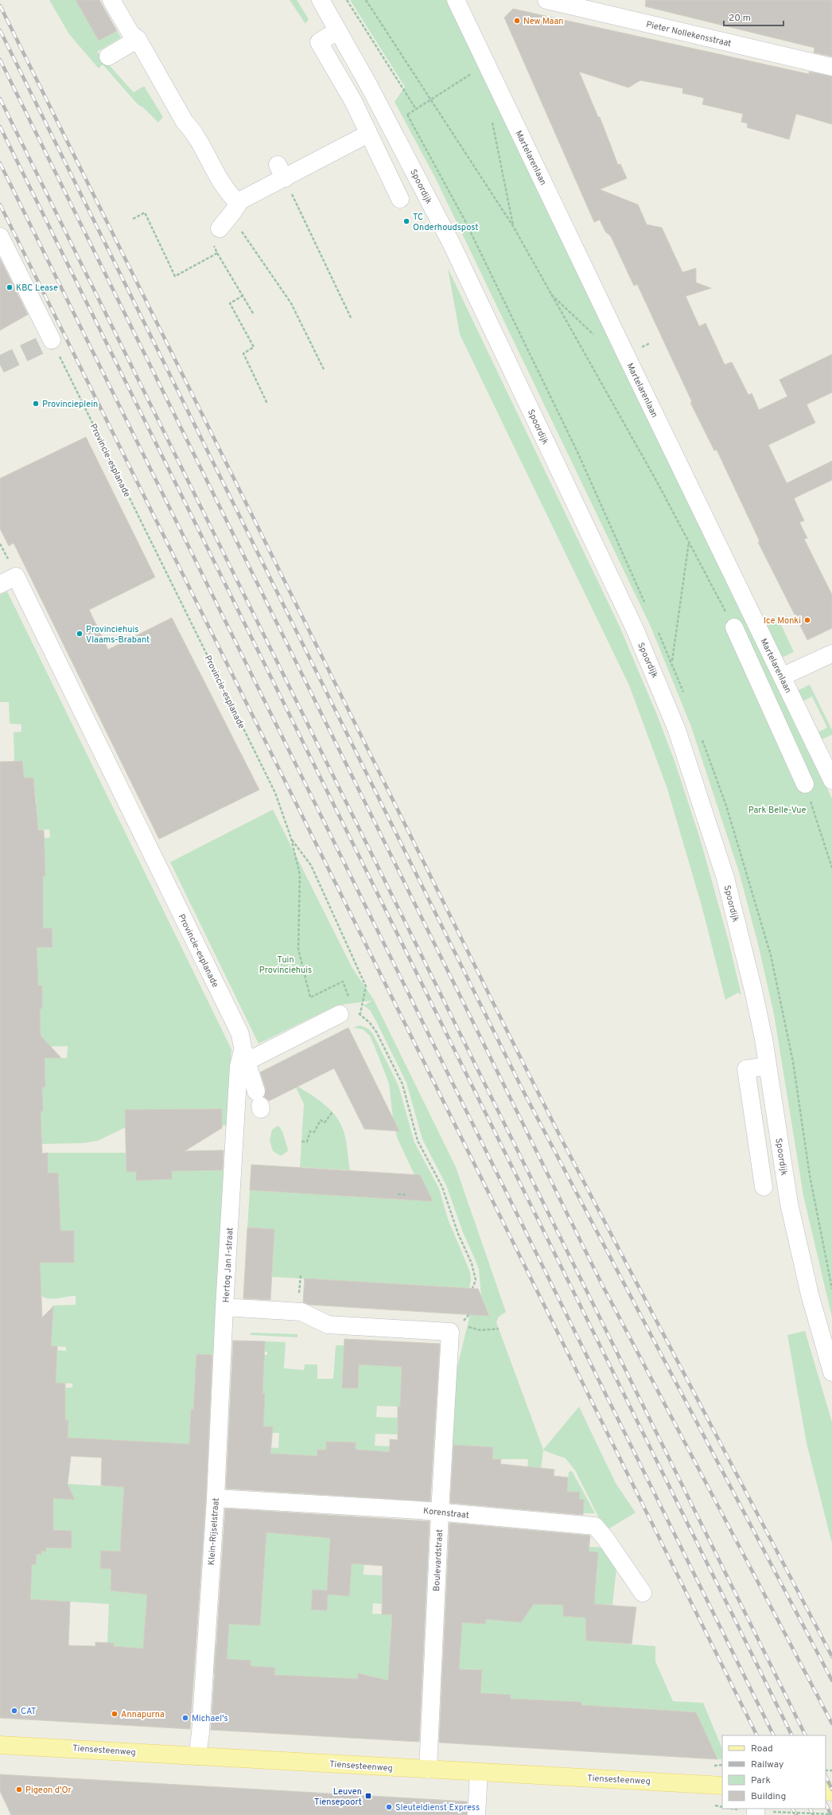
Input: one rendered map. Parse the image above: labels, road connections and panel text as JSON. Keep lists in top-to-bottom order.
{
  "streets": {
    "main road": ["Tiensesteenweg"],
    "street": [
      "Pieter Nollekensstraat",
      "Martelarenlaan",
      "Spoordijk",
      "Provincie-esplanade",
      "Hertog Jan I-straat",
      "Korenstraat",
      "Klein-Rijselstraat",
      "Boulevardstraat"
    ]
  },
  "crossings": [
    ["Provincie-esplanade", "Hertog Jan I-straat"],
    ["Hertog Jan I-straat", "Klein-Rijselstraat"],
    ["Hertog Jan I-straat", "Boulevardstraat"],
    ["Korenstraat", "Klein-Rijselstraat"],
    ["Korenstraat", "Boulevardstraat"],
    ["Klein-Rijselstraat", "Tiensesteenweg"],
    ["Boulevardstraat", "Tiensesteenweg"]
  ],
  "parks": ["Park Belle-Vue", "Tuin Provinciehuis"],
  "places": {
    "other": [
      "New Maan",
      "TC Onderhoudspost",
      "KBC Lease",
      "Provincieplein",
      "Ice Monki",
      "Provinciehuis Vlaams-Brabant",
      "CAT",
      "Annapurna",
      "Michael's",
      "Pigeon d'Or",
      "Sleuteldienst Express"
    ],
    "transit": ["Leuven Tiensepoort"]
  },
  "legend": [
    "Road",
    "Railway",
    "Park",
    "Building"
  ],
  "scale_bar": "20 m"
}
